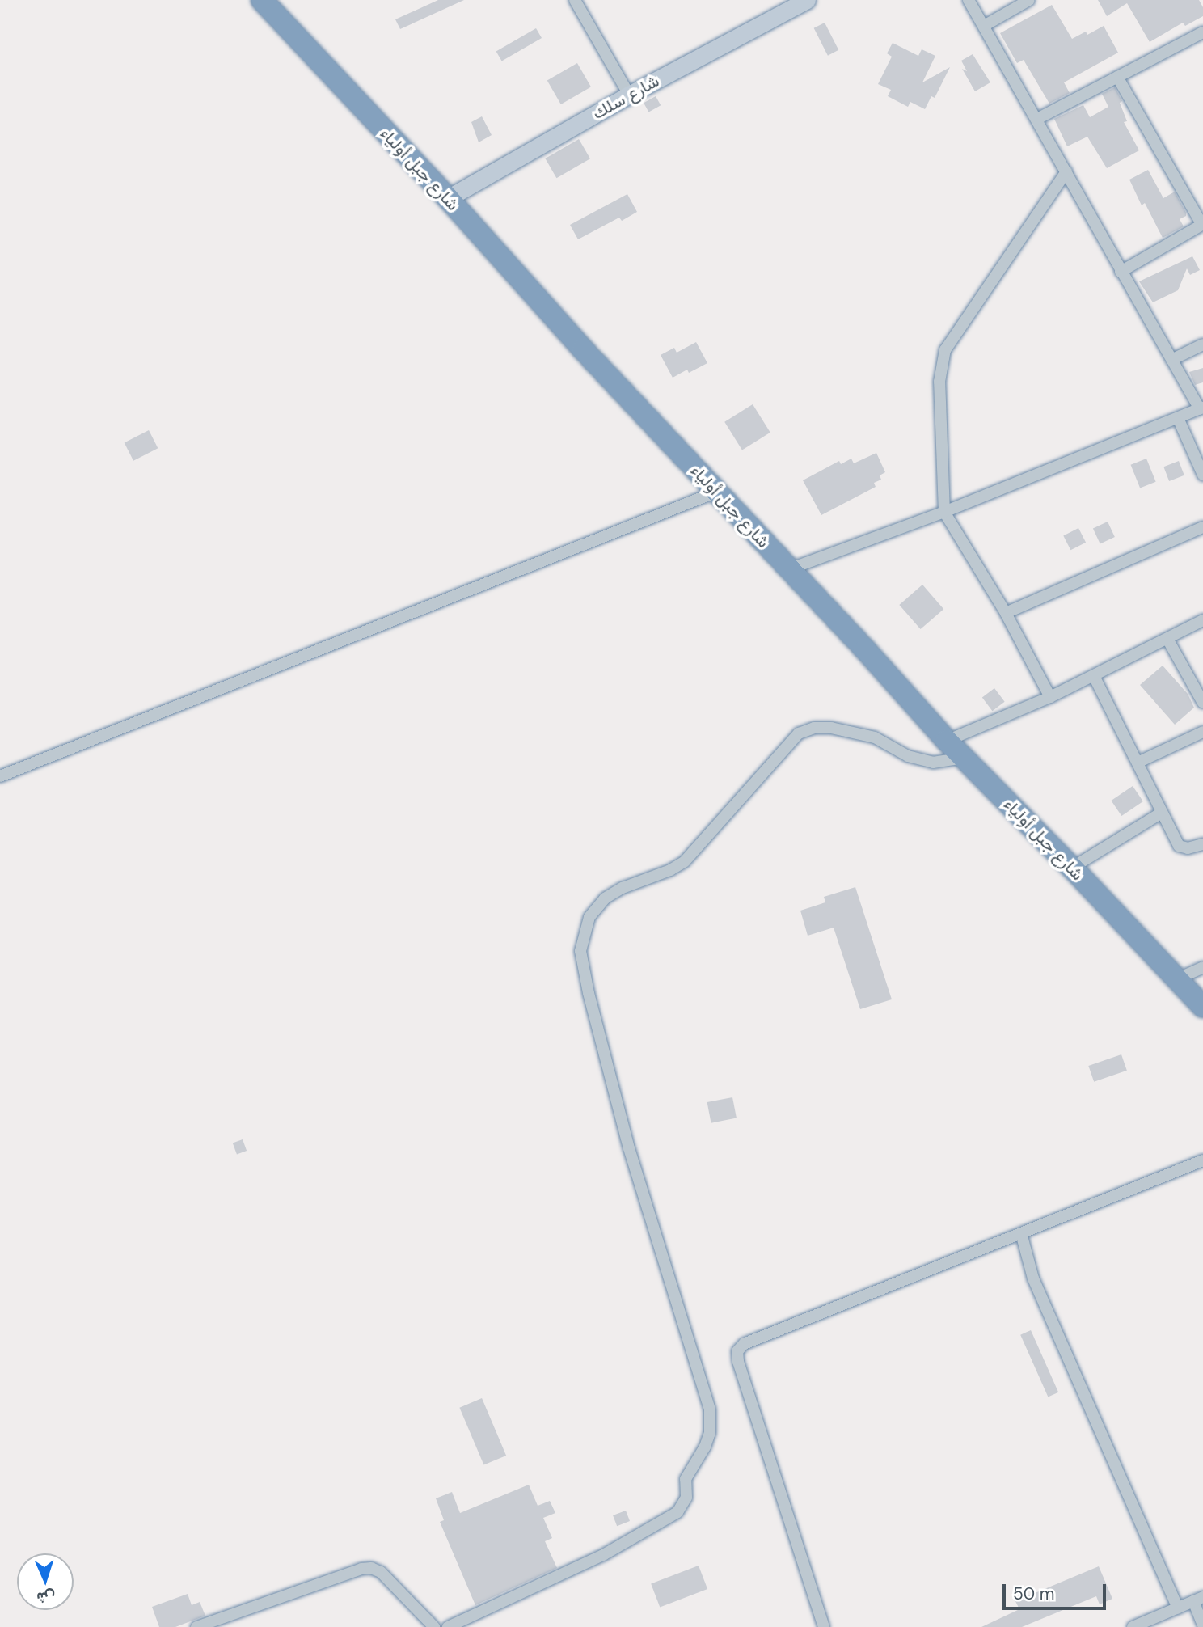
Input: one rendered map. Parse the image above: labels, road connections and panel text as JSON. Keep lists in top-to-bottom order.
{
  "streets": {
    "highway": ["شارع جبل أولياء"],
    "street": ["شارع سلك"]
  },
  "crossings": [
    ["شارع سلك", "شارع جبل أولياء"]
  ],
  "scale_bar": "50 m",
  "north": "bottom"
}
